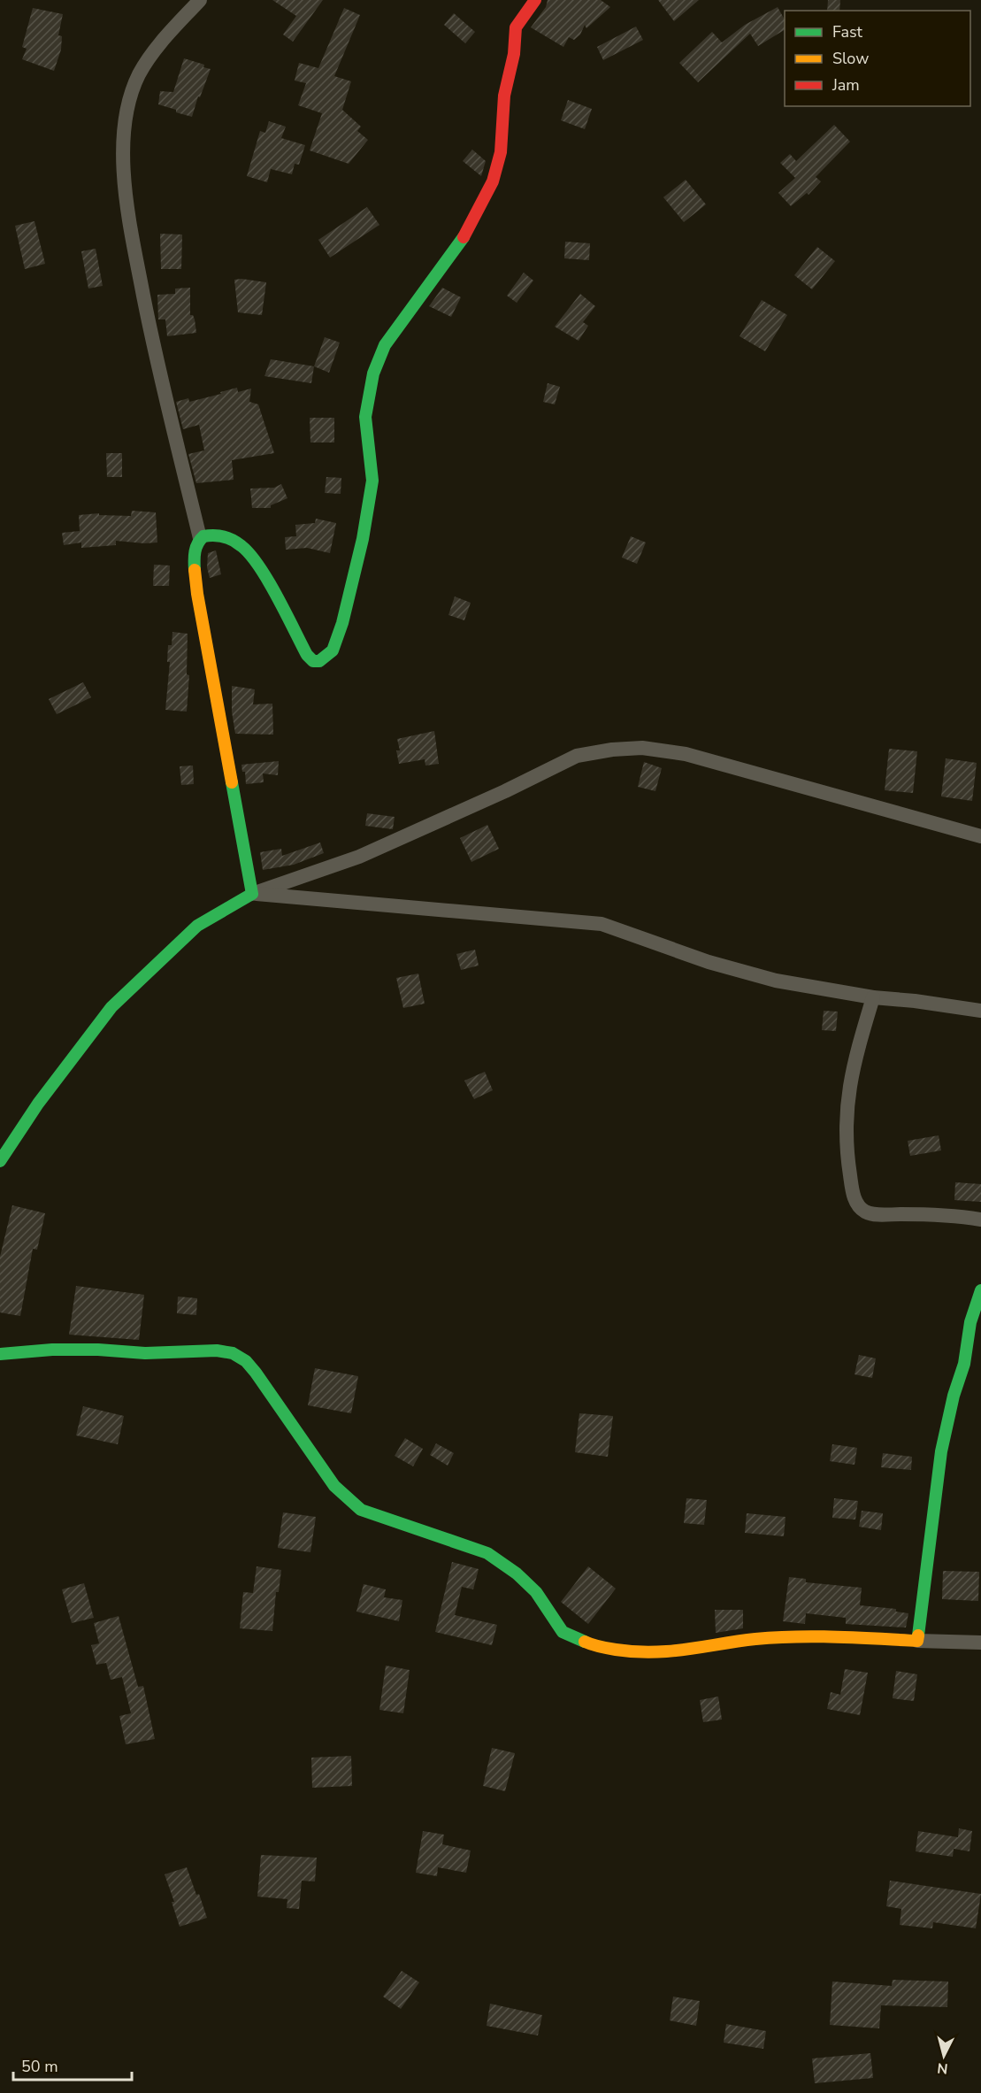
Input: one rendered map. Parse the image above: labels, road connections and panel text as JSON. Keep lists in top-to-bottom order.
{
  "legend": ["Fast", "Slow", "Jam"],
  "scale_bar": "50 m",
  "north": "bottom"
}
